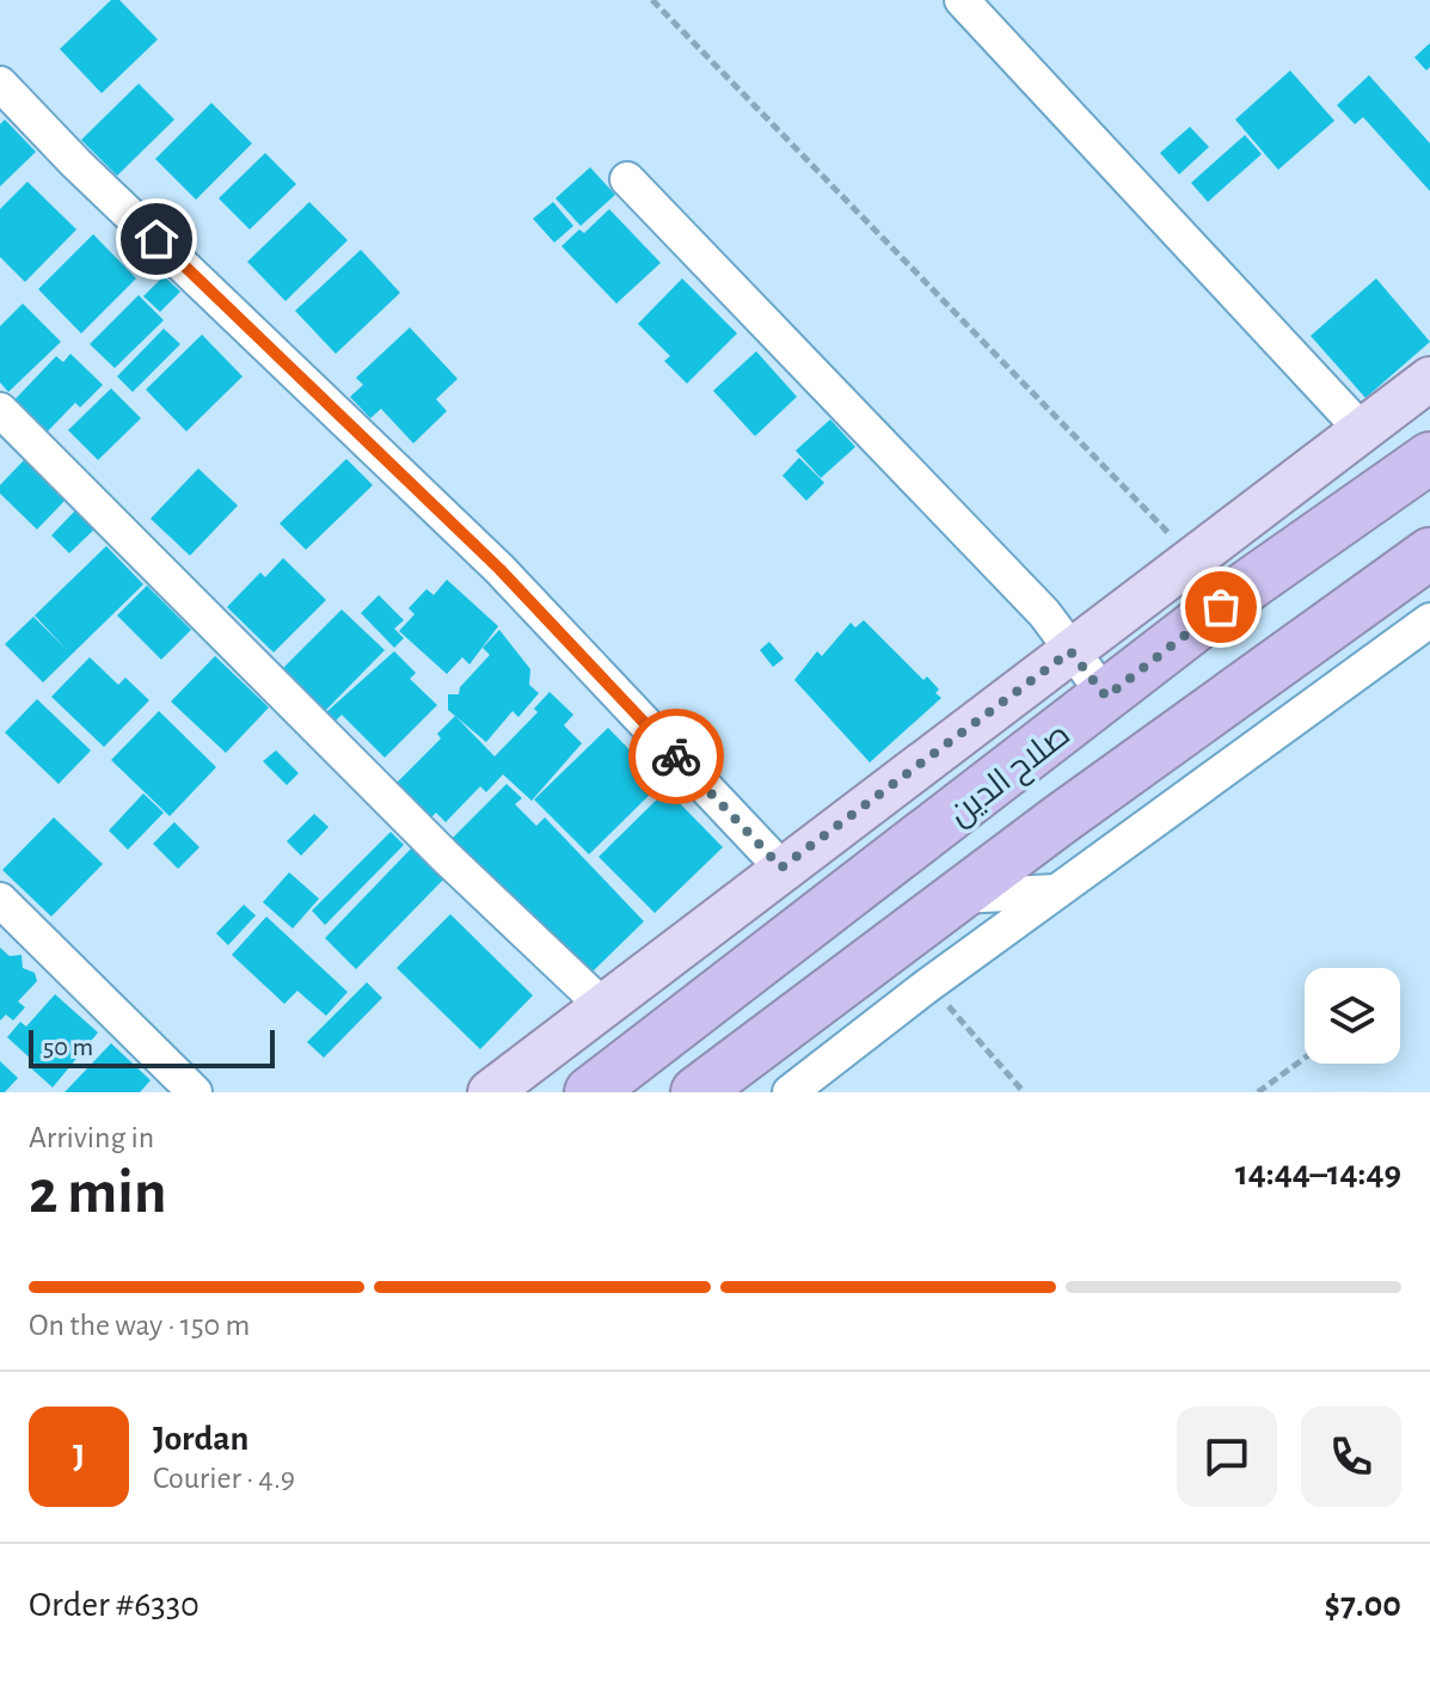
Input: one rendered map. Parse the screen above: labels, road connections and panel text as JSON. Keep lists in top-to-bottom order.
{
  "streets": {
    "highway": ["صلاح الدين"]
  },
  "scale_bar": "50 m",
  "page": {
    "scale": "50 m",
    "heading": ["2 min", "Arriving in", "14:44–14:49"],
    "panel": [
      "Jordan",
      "Courier · 4.9",
      "Order #6330",
      "$7.00"
    ],
    "bar": "On the way · 150 m",
    "round": "J"
  }
}
